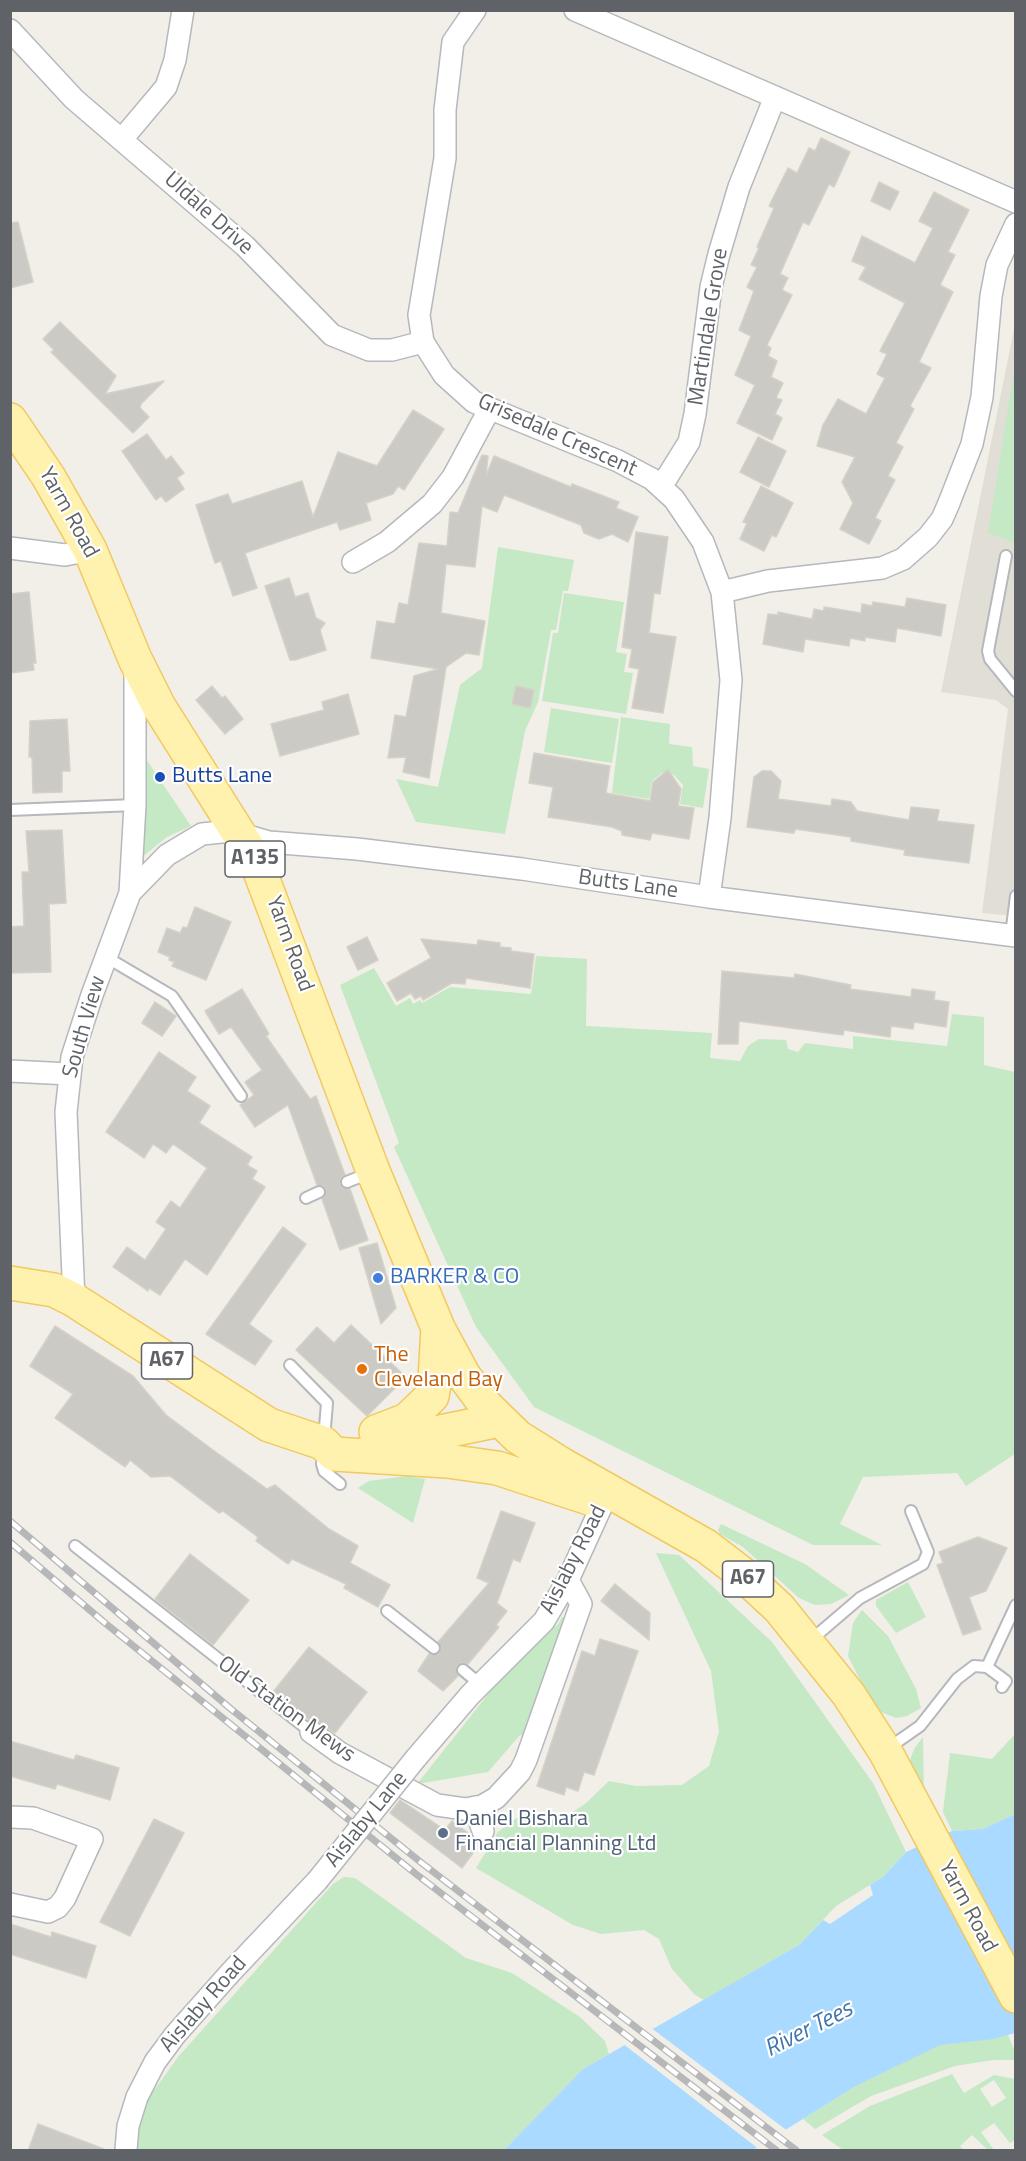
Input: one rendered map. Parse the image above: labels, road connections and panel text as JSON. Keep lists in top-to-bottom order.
{
  "streets": {
    "main road": ["Yarm Road", "A135", "A67"],
    "street": [
      "Uldale Drive",
      "Martindale Grove",
      "Grisedale Crescent",
      "Butts Lane",
      "South View",
      "Aislaby Road",
      "Old Station Mews",
      "Aislaby Lane"
    ]
  },
  "crossings": [
    ["Uldale Drive", "Grisedale Crescent"],
    ["Martindale Grove", "Grisedale Crescent"],
    ["Grisedale Crescent", "Butts Lane"],
    ["Yarm Road", "Butts Lane"],
    ["Yarm Road", "South View"],
    ["Yarm Road", "A67"],
    ["Butts Lane", "South View"],
    ["South View", "A67"],
    ["A67", "Aislaby Road"],
    ["Aislaby Road", "Aislaby Lane"]
  ],
  "water": ["River Tees"],
  "places": [
    "Butts Lane",
    "BARKER & CO",
    "The Cleveland Bay",
    "Daniel Bishara Financial Planning Ltd"
  ]
}
